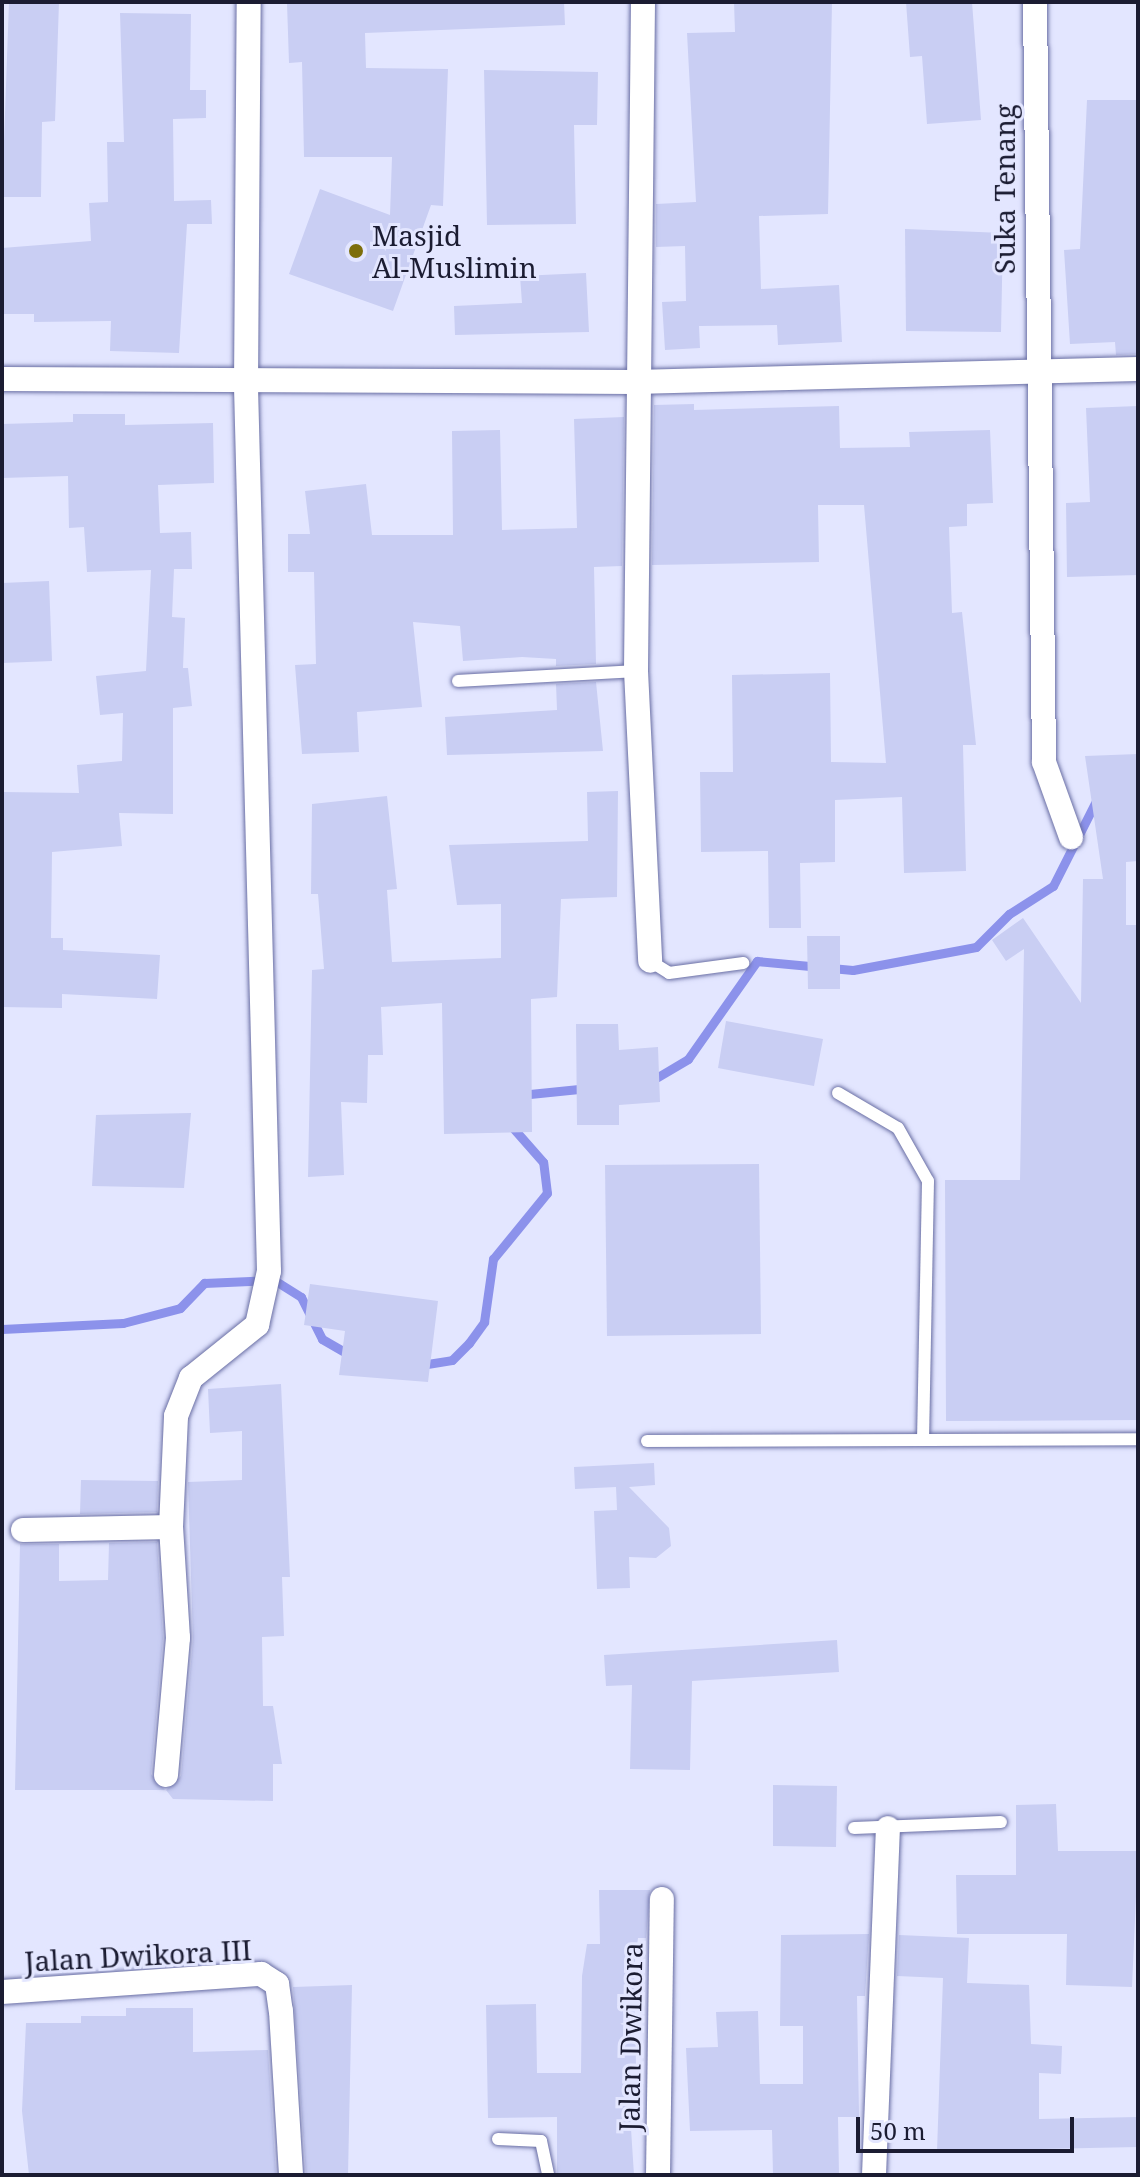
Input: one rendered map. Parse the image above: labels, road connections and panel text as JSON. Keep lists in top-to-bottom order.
{
  "streets": {
    "street": ["Suka Tenang", "Jalan Dwikora III", "Jalan Dwikora"]
  },
  "places": ["Masjid Al-Muslimin"],
  "scale_bar": "50 m"
}
